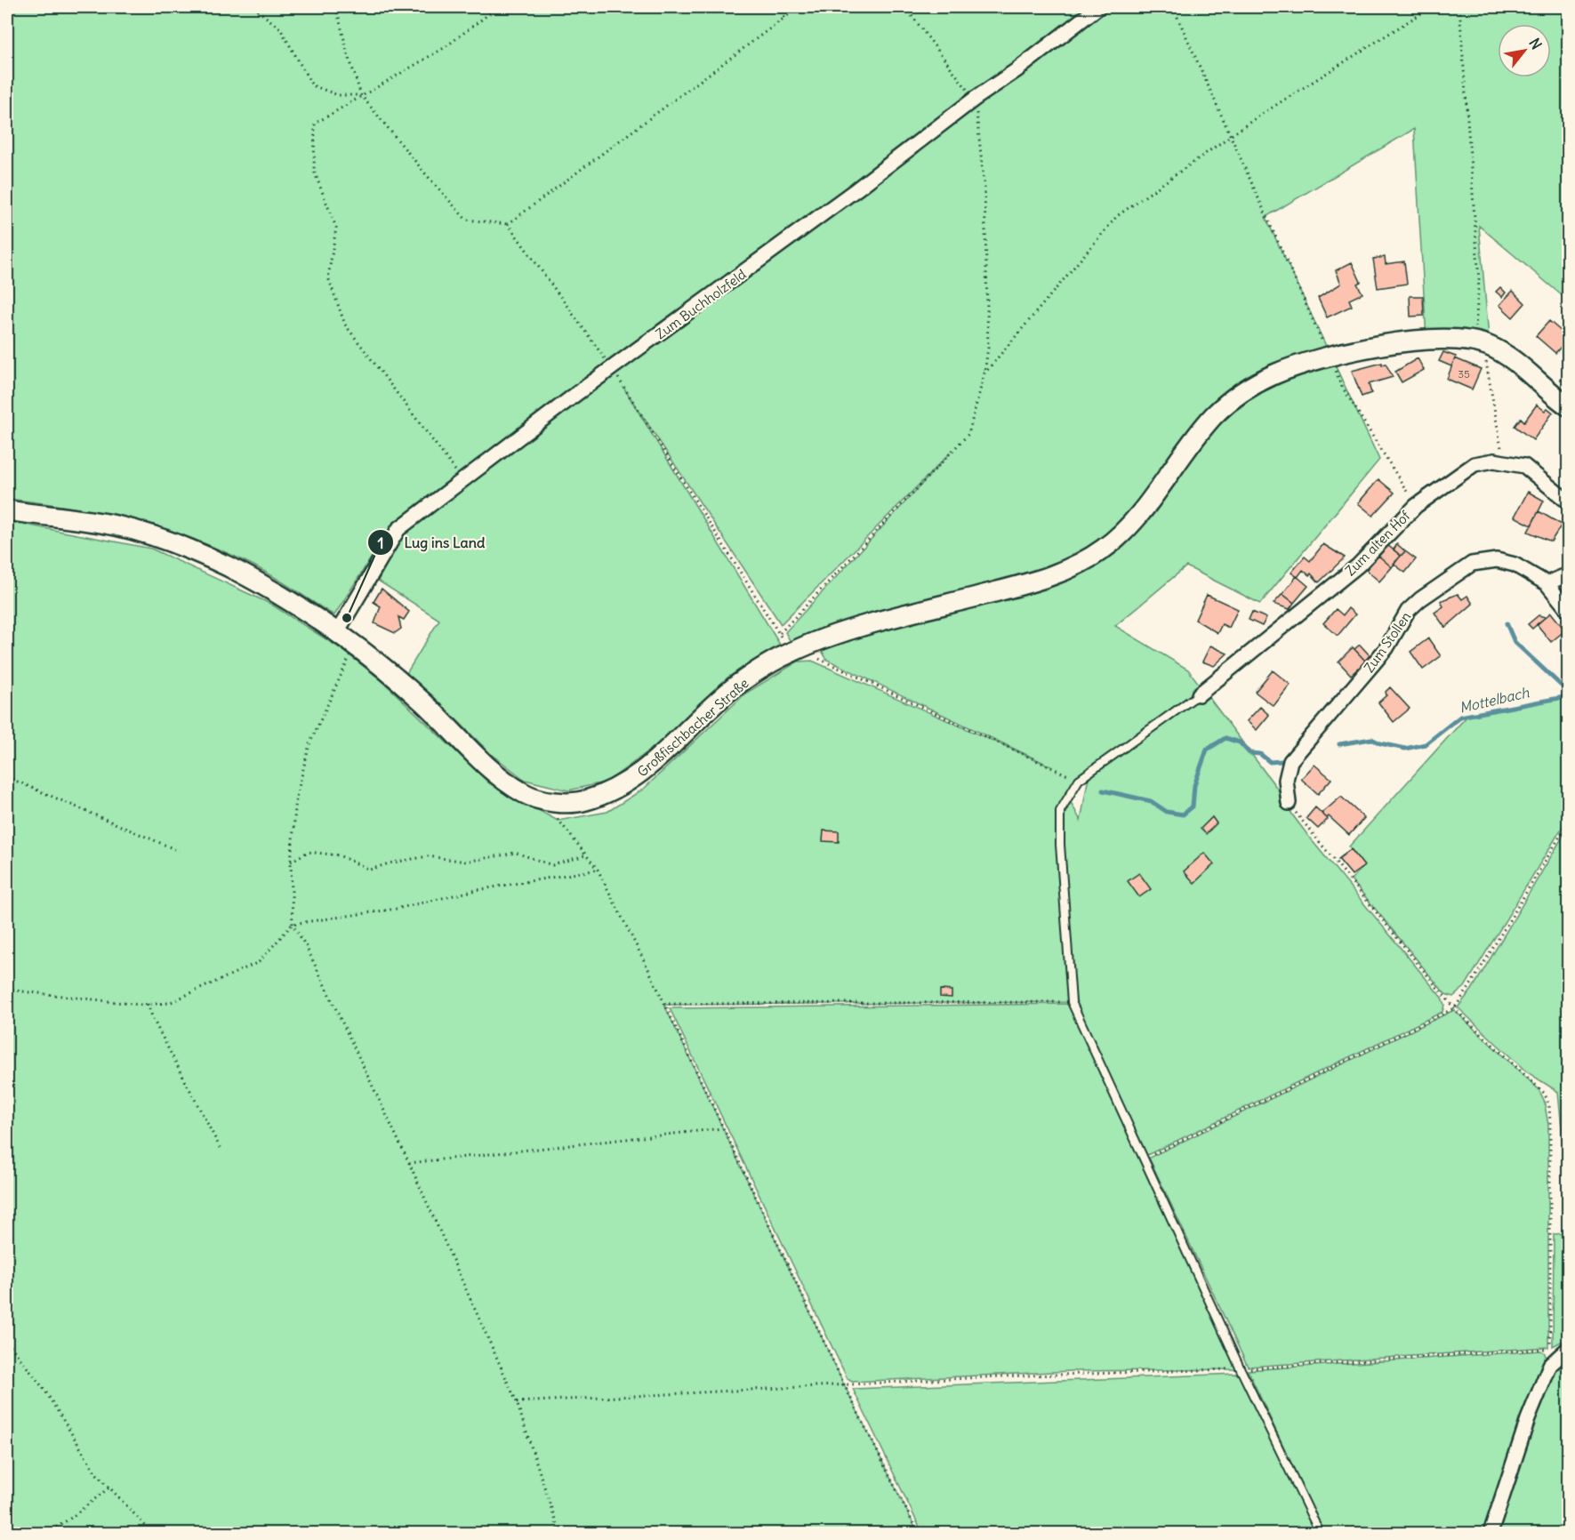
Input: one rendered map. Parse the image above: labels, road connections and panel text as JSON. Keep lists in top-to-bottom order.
{
  "streets": {
    "main road": ["Großfischbacher Straße"],
    "street": ["Zum Buchholzfeld", "Zum alten Hof", "Zum Stollen"]
  },
  "crossings": [
    ["Zum Buchholzfeld", "Großfischbacher Straße"]
  ],
  "water": ["Mottelbach"],
  "places": ["Lug ins Land"],
  "house_numbers": ["35"],
  "north": "top right"
}
